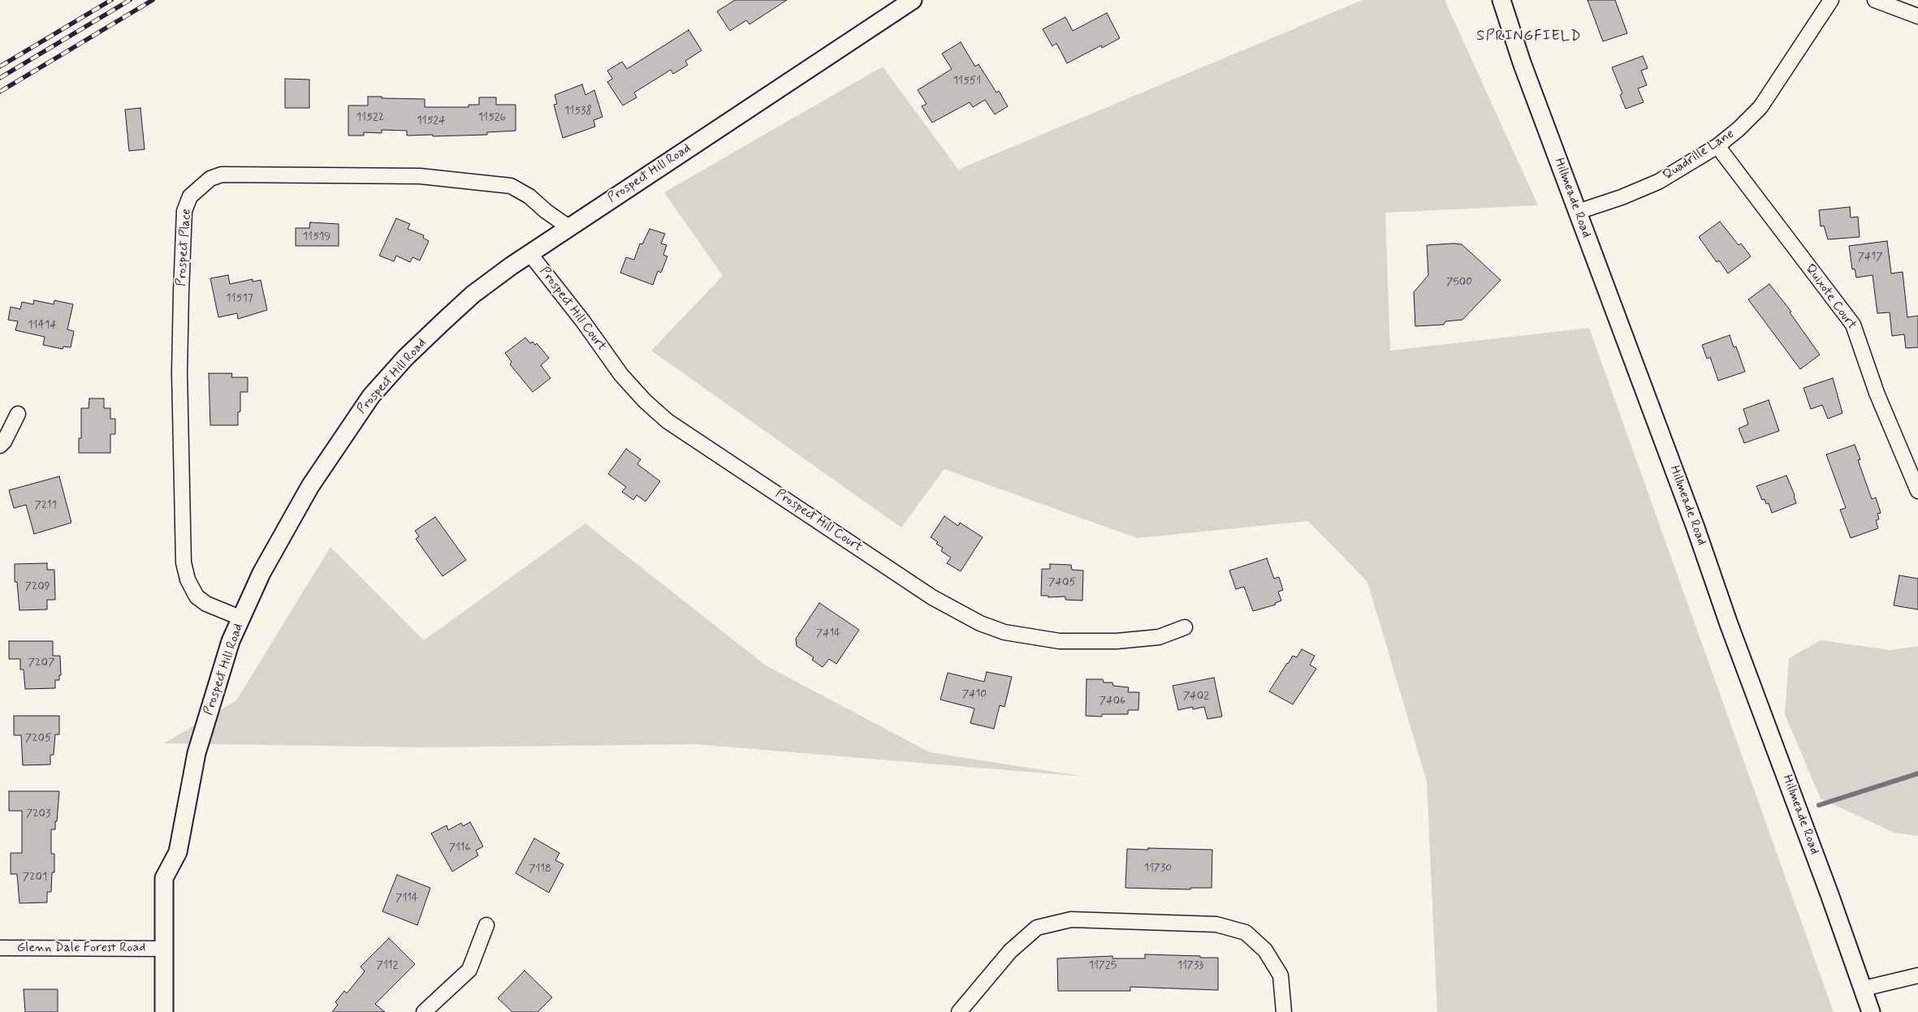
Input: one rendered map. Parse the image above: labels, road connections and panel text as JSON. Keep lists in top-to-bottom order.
{
  "streets": {
    "street": [
      "Quadrille Lane",
      "Prospect Hill Road",
      "Hillmeade Road",
      "Prospect Place",
      "Quixote Court",
      "Prospect Hill Court",
      "Glenn Dale Forest Road"
    ]
  },
  "crossings": [
    ["Quadrille Lane", "Hillmeade Road"],
    ["Quadrille Lane", "Quixote Court"],
    ["Prospect Hill Road", "Prospect Place"],
    ["Prospect Hill Road", "Prospect Hill Court"],
    ["Prospect Hill Road", "Glenn Dale Forest Road"]
  ],
  "districts": ["SPRINGFIELD"],
  "house_numbers": [
    "11551",
    "11538",
    "11522",
    "11526",
    "11524",
    "11519",
    "7417",
    "7500",
    "11517",
    "11414",
    "7211",
    "7405",
    "7209",
    "7414",
    "7207",
    "7410",
    "7402",
    "7406",
    "7205",
    "7203",
    "7116",
    "11730",
    "7118",
    "7201",
    "7114",
    "7112",
    "11725",
    "11733"
  ]
}
